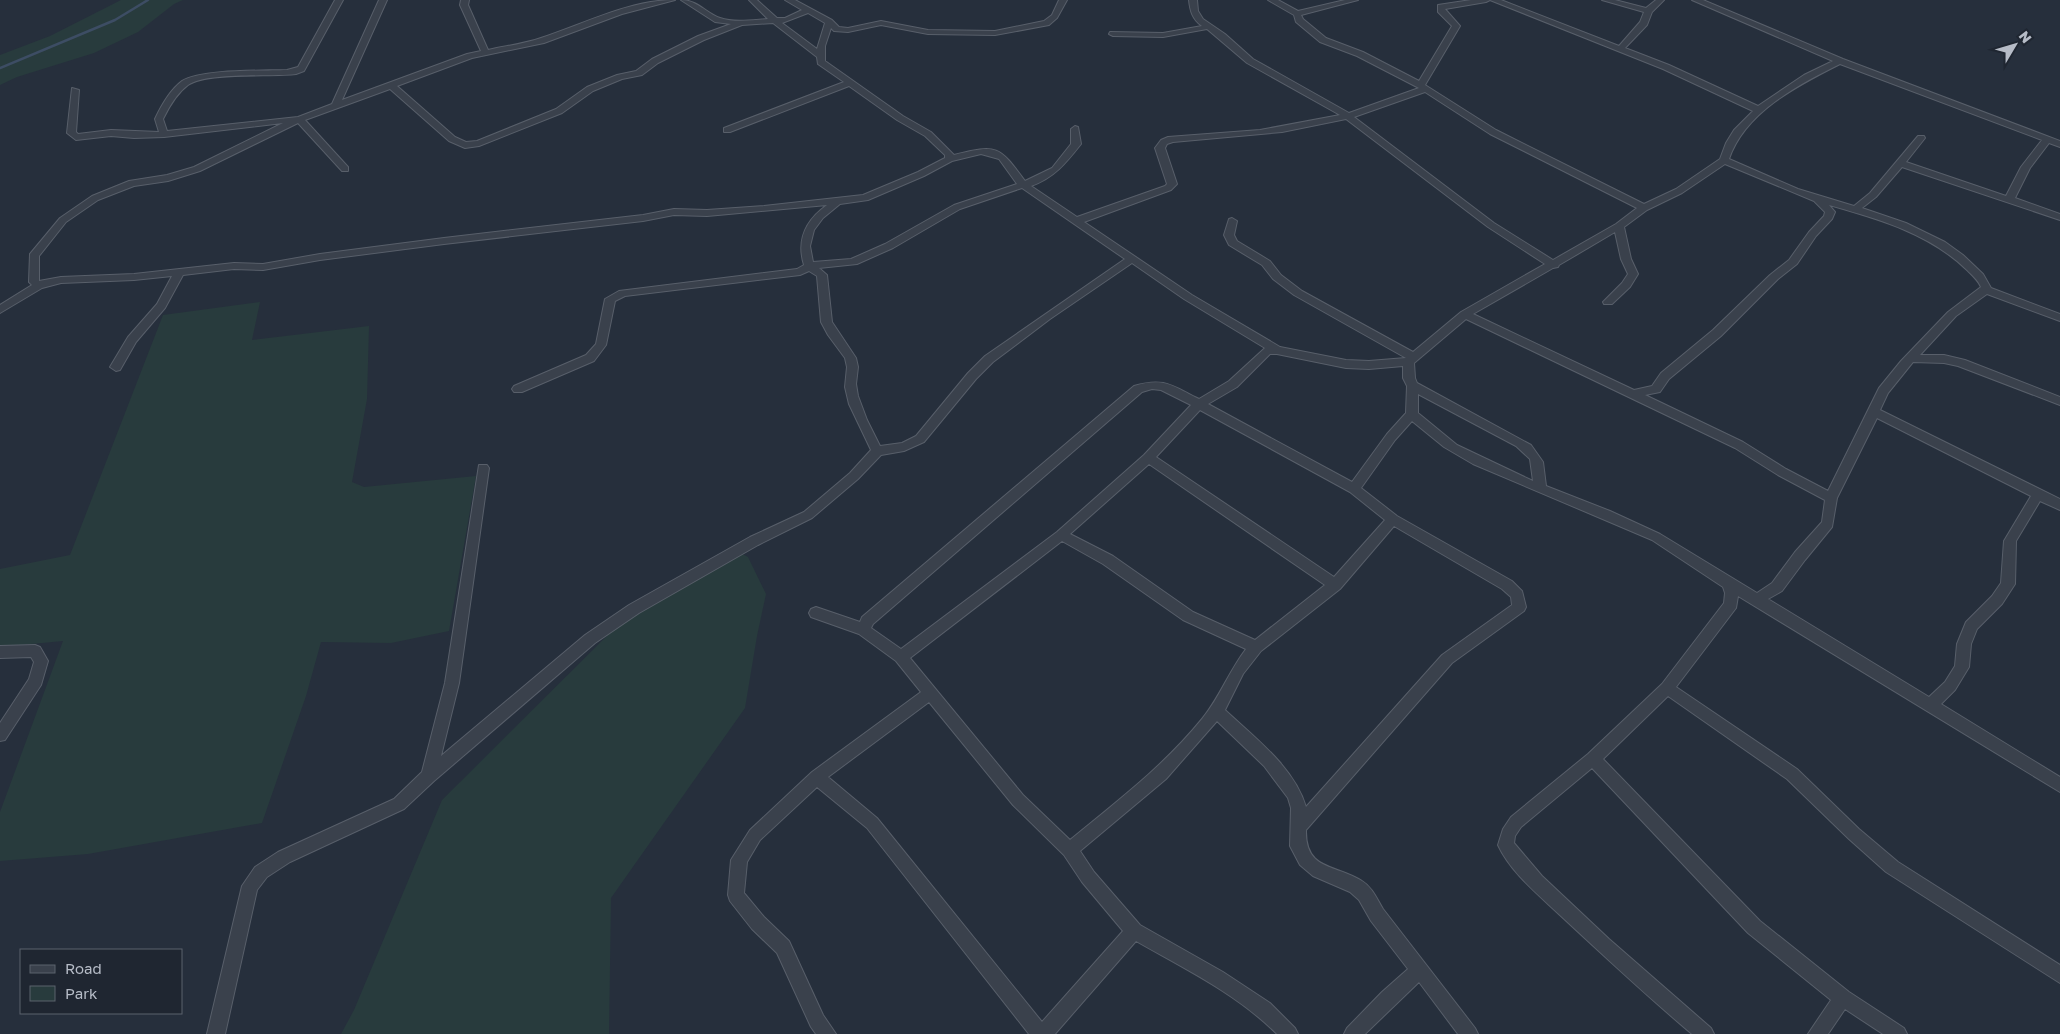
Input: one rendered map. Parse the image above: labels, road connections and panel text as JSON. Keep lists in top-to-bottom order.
{
  "legend": ["Road", "Park"],
  "north": "top right"
}
